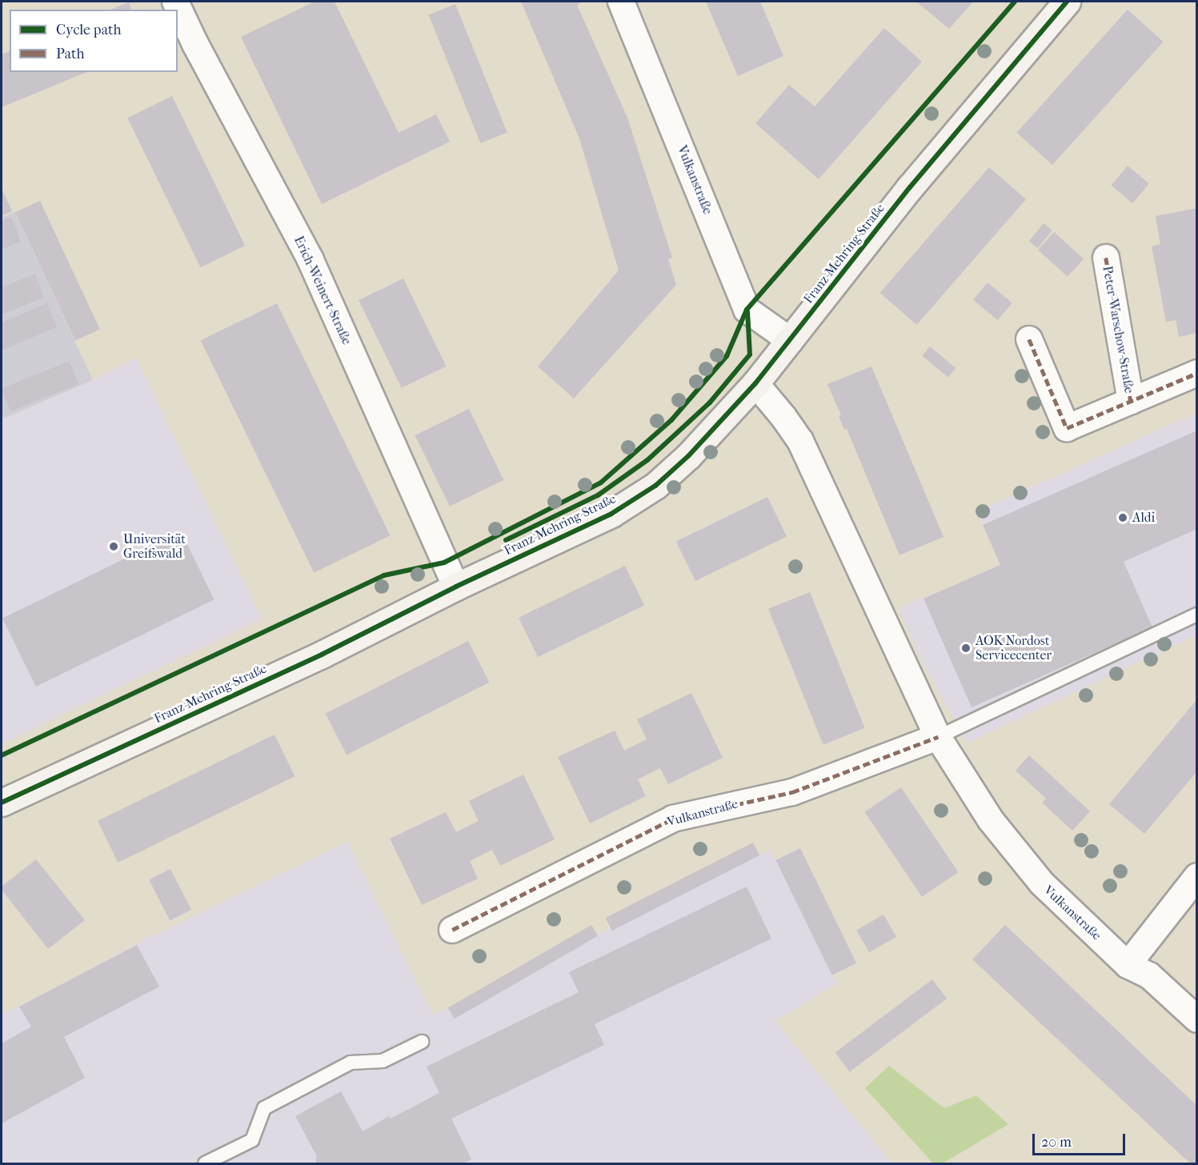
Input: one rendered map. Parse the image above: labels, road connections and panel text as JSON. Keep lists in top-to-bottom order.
{
  "streets": {
    "street": [
      "Vulkanstraße",
      "Franz-Mehring-Straße",
      "Erich-Weinert-Straße",
      "Peter-Warschow-Straße"
    ]
  },
  "crossings": [
    ["Vulkanstraße", "Franz-Mehring-Straße"],
    ["Franz-Mehring-Straße", "Erich-Weinert-Straße"]
  ],
  "places": ["Aldi", "Universität Greifswald", "AOK Nordost Servicecenter"],
  "legend": ["Cycle path", "Path"],
  "scale_bar": "20 m"
}
